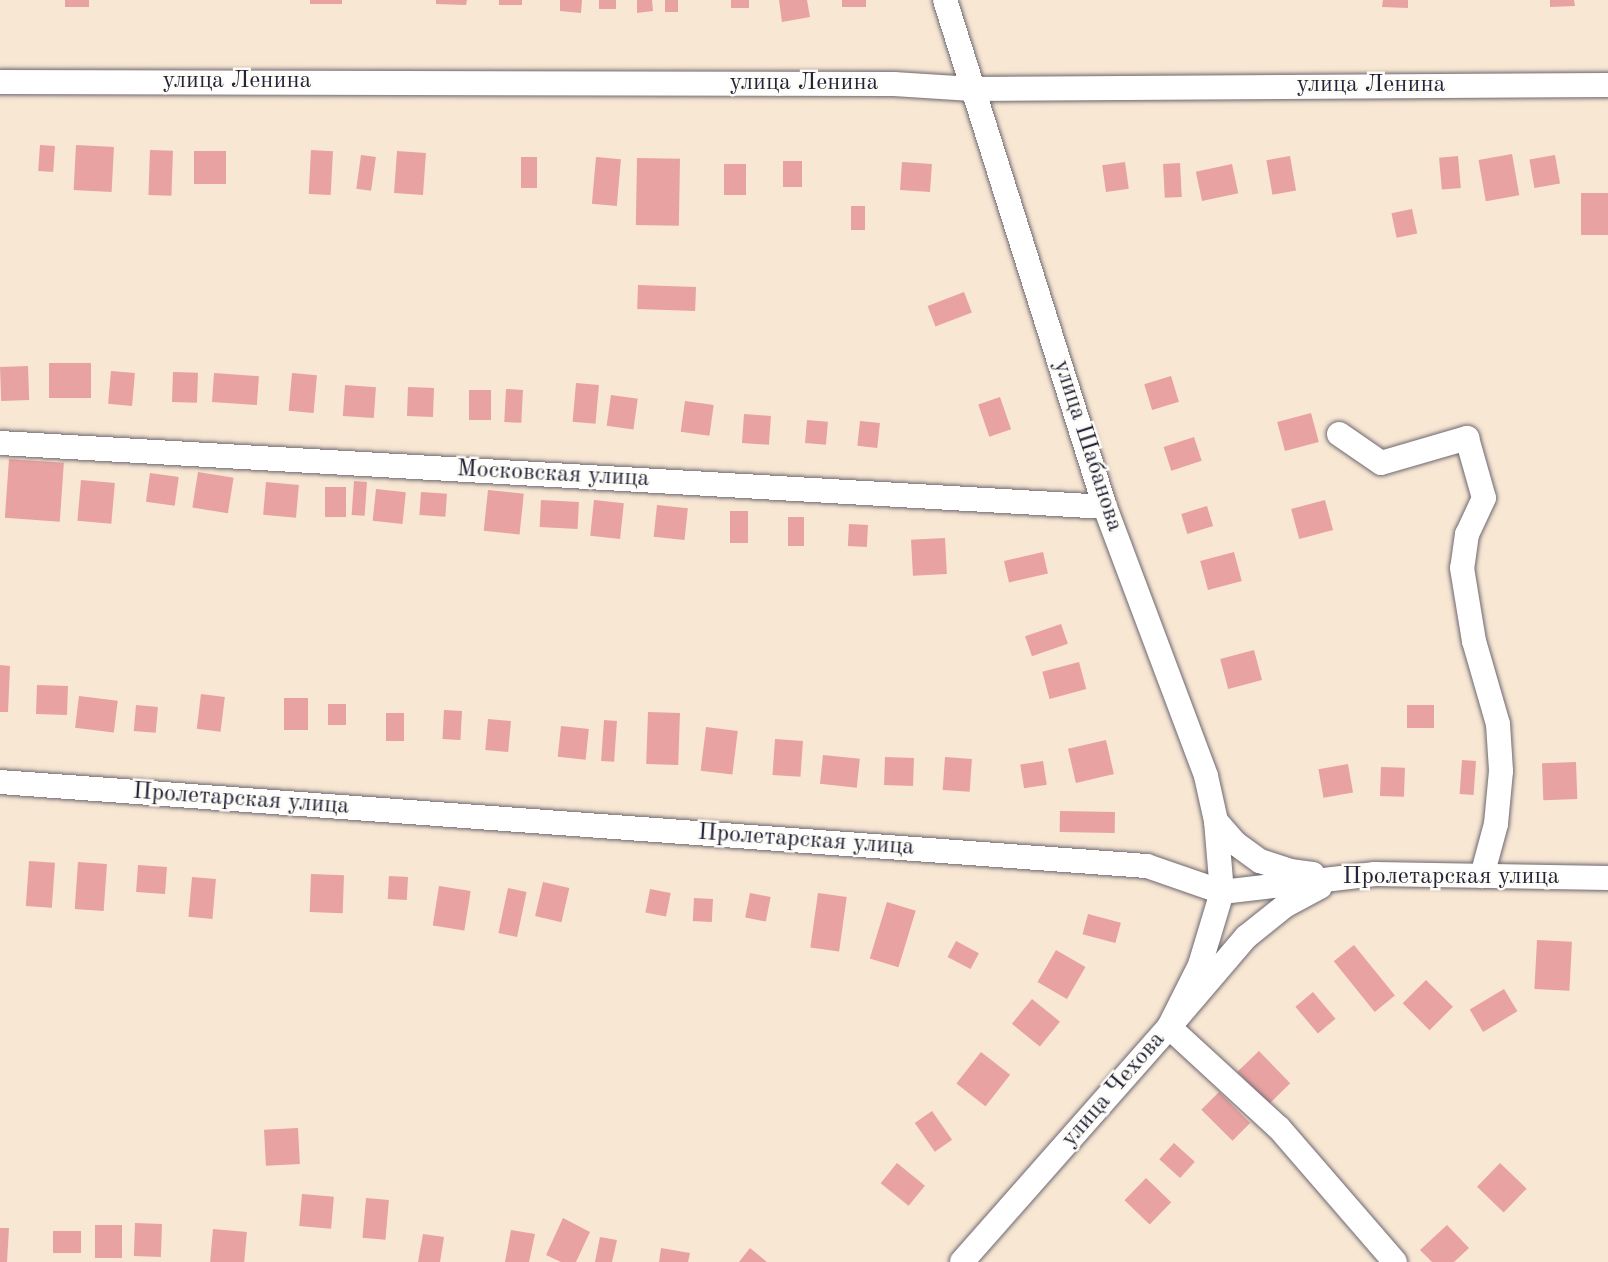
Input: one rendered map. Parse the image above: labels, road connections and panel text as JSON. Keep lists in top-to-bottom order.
{
  "streets": {
    "street": [
      "улица Ленина",
      "улица Шабанова",
      "Московская улица",
      "Пролетарская улица",
      "улица Чехова"
    ]
  },
  "crossings": [
    ["улица Ленина", "улица Шабанова"],
    ["улица Шабанова", "Московская улица"],
    ["улица Шабанова", "Пролетарская улица"],
    ["улица Шабанова", "улица Чехова"],
    ["Пролетарская улица", "улица Чехова"]
  ]
}
